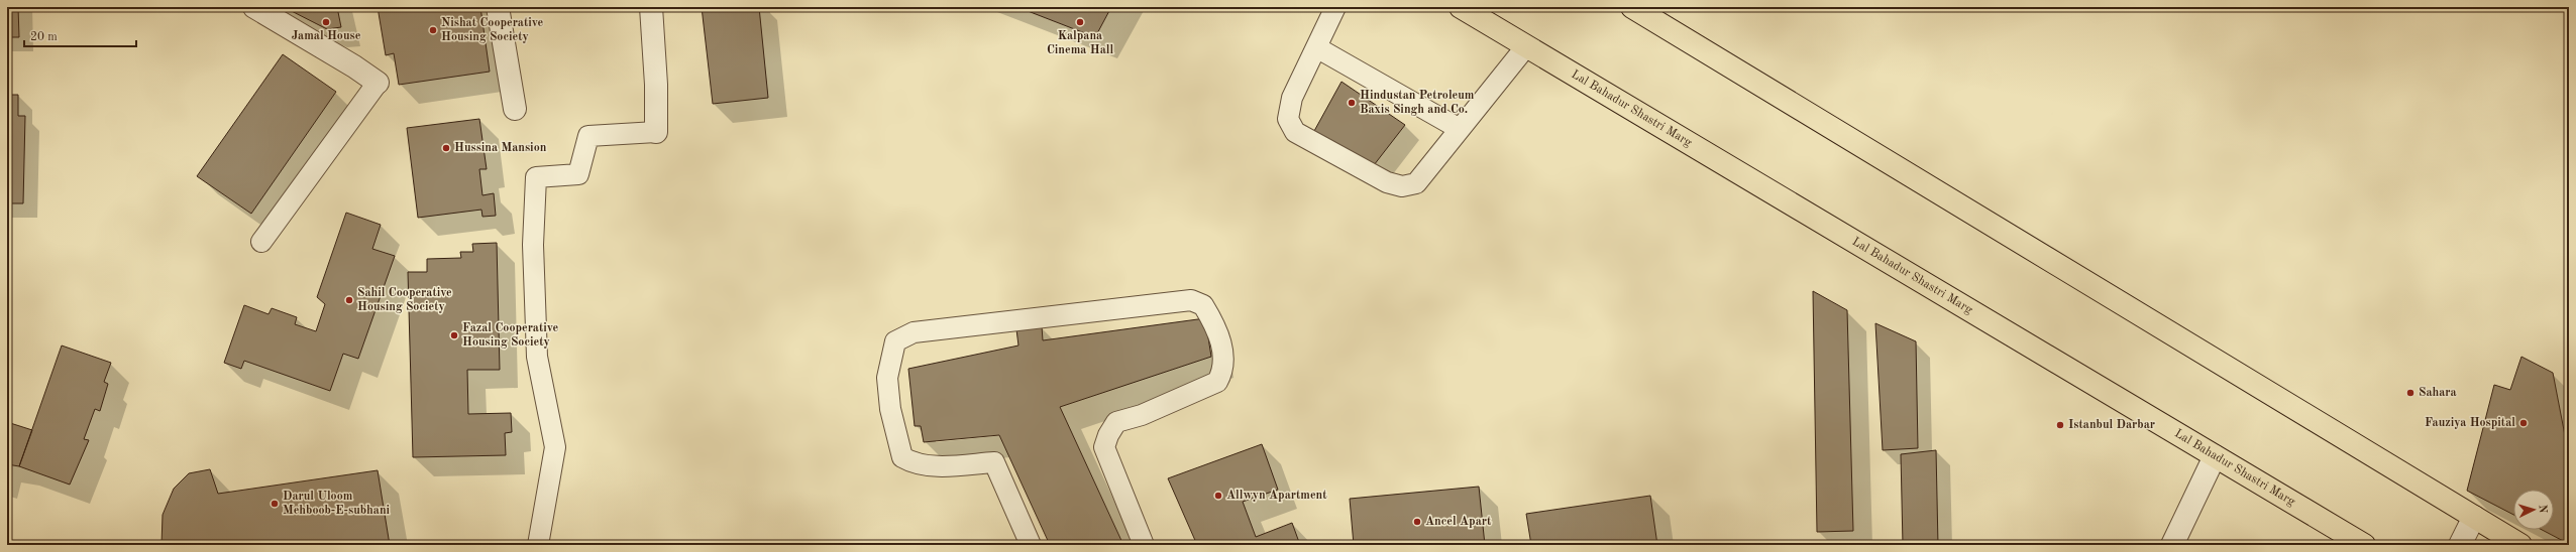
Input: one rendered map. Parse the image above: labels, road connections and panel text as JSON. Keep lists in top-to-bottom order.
{
  "streets": {
    "main road": ["Lal Bahadur Shastri Marg"]
  },
  "places": [
    "Jamal House",
    "Kalpana Cinema Hall",
    "Nishat Cooperative Housing Society",
    "Hindustan Petroleum Baxis Singh and Co.",
    "Hussina Mansion",
    "Sahil Cooperative Housing Society",
    "Fazal Cooperative Housing Society",
    "Sahara",
    "Fauziya Hospital",
    "Istanbul Darbar",
    "Allwyn Apartment",
    "Darul Uloom Mehboob-E-subhani",
    "Ancel Apart"
  ],
  "scale_bar": "20 m",
  "north": "right"
}
